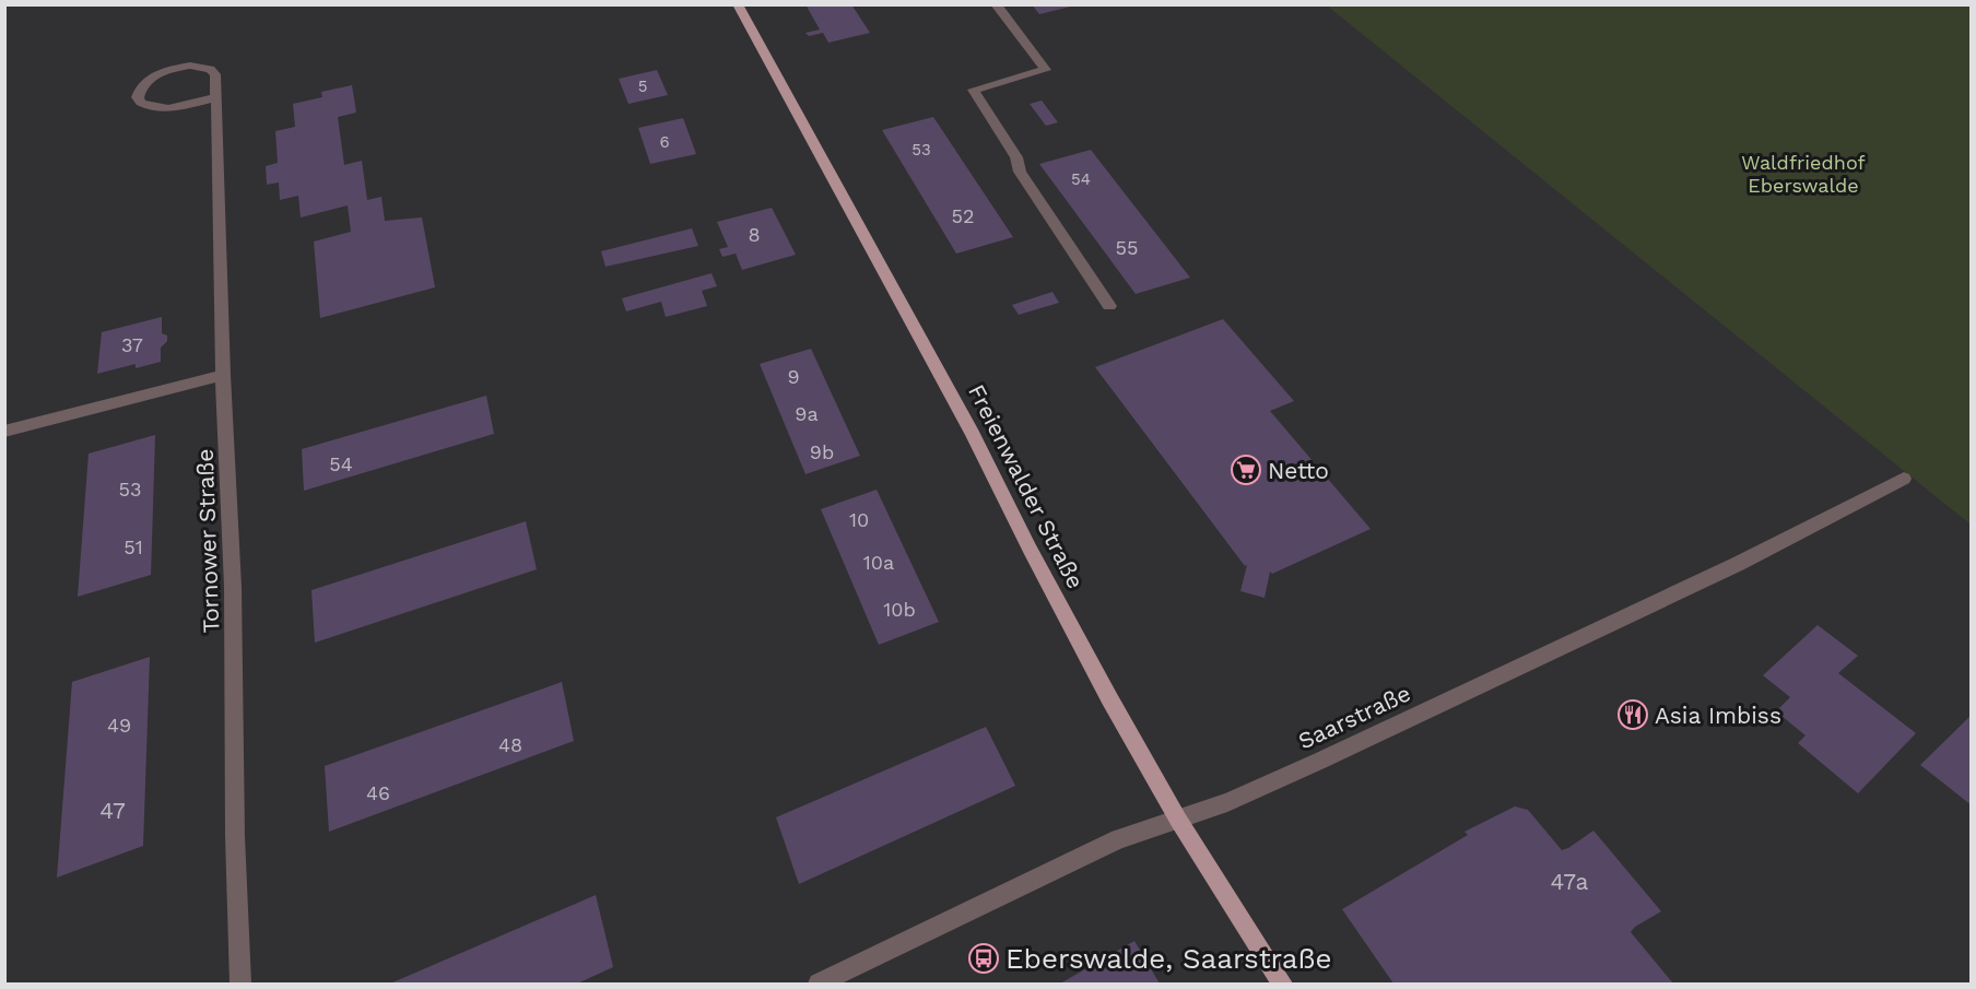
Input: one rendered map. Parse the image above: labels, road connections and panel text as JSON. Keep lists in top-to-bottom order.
{
  "streets": {
    "main road": ["Freienwalder Straße"],
    "street": ["Tornower Straße", "Saarstraße"]
  },
  "crossings": [
    ["Freienwalder Straße", "Saarstraße"]
  ],
  "parks": ["Waldfriedhof Eberswalde"],
  "places": {
    "supermarket": ["Netto"],
    "restaurant": ["Asia Imbiss"],
    "bus stop": ["Eberswalde, Saarstraße"]
  },
  "house_numbers": [
    "5",
    "6",
    "53",
    "54",
    "52",
    "8",
    "55",
    "37",
    "9",
    "9a",
    "9b",
    "54",
    "53",
    "10",
    "51",
    "10a",
    "10b",
    "49",
    "48",
    "46",
    "47",
    "47a"
  ]
}
